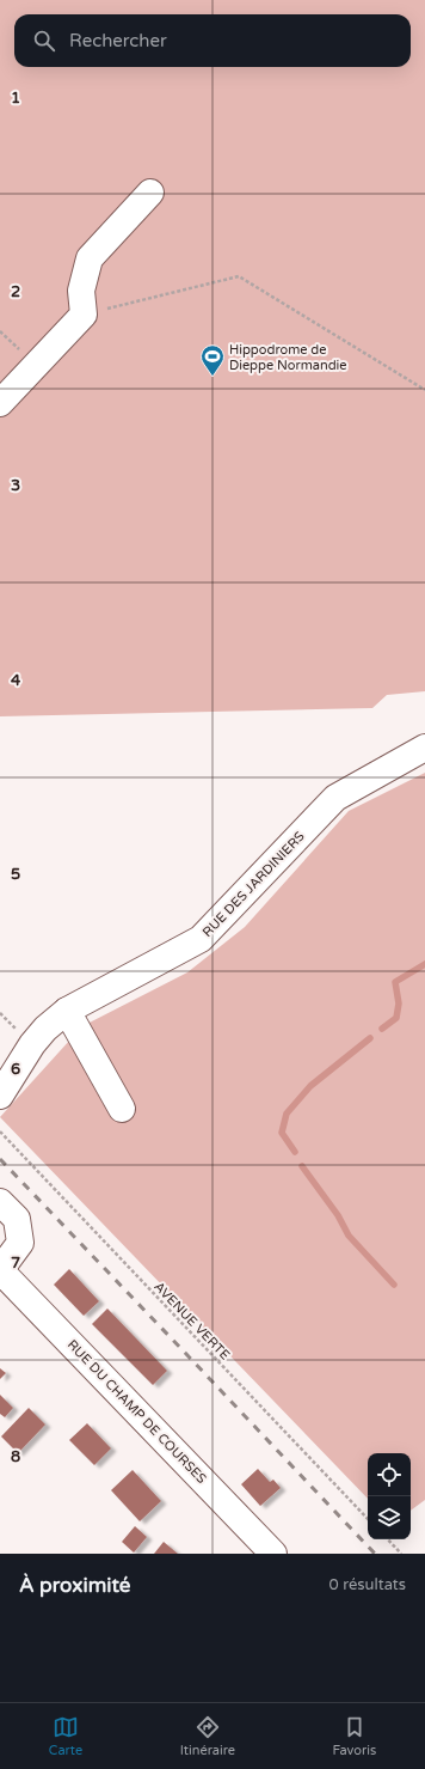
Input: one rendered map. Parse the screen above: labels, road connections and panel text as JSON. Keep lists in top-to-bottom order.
{
  "streets": {
    "street": ["RUE DES JARDINIERS", "RUE DU CHAMP DE COURSES"],
    "path": ["AVENUE VERTE"]
  },
  "places": {
    "sports": ["Hippodrome de Dieppe Normandie"]
  },
  "page": {
    "search": "Rechercher",
    "heading": ["À proximité", "0 résultats"],
    "nav": ["Carte", "Itinéraire", "Favoris"]
  },
  "grid": {
    "rows": [
      "1",
      "2",
      "3",
      "4",
      "5",
      "6",
      "7",
      "8"
    ]
  }
}
